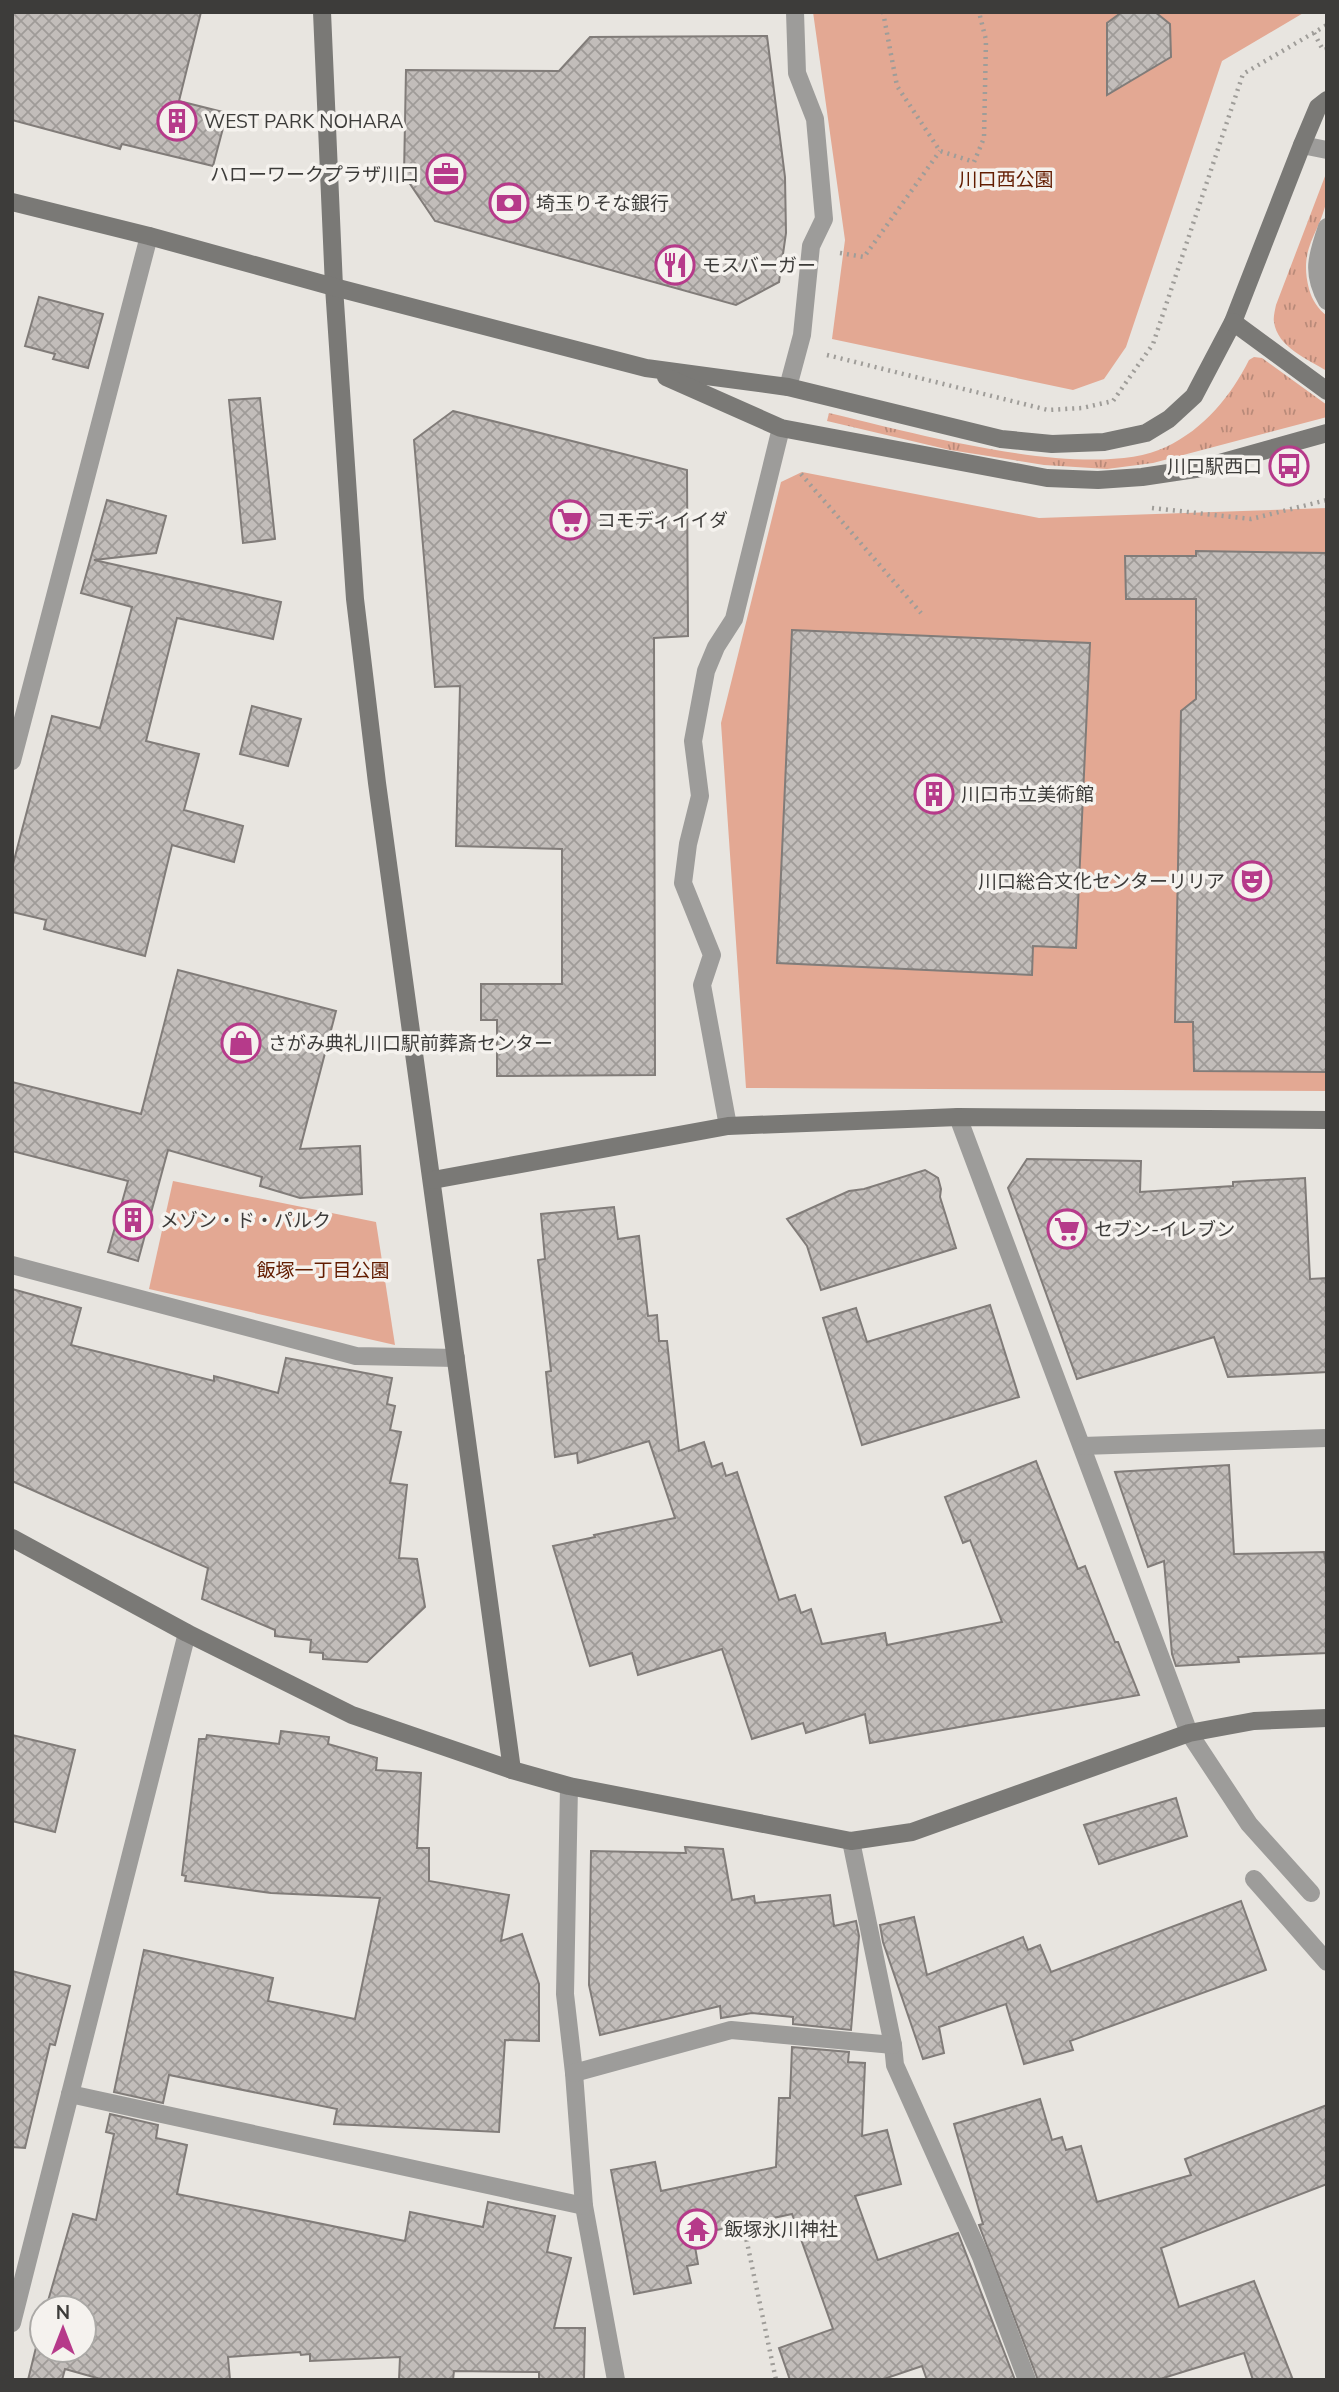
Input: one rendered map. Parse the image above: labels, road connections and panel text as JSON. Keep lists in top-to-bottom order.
{
  "parks": ["川口西公園", "飯塚一丁目公園"],
  "places": {
    "building": ["WEST PARK NOHARA", "川口市立美術館", "メゾン・ド・パルク"],
    "office": ["ハローワークプラザ川口"],
    "bank": ["埼玉りそな銀行"],
    "restaurant": ["モスバーガー"],
    "bus stop": ["川口駅西口"],
    "supermarket": ["コモディイイダ", "セブン-イレブン"],
    "theatre": ["川口総合文化センターリリア"],
    "shop": ["さがみ典礼川口駅前葬斎センター"],
    "temple": ["飯塚氷川神社"]
  },
  "north": "top"
}
